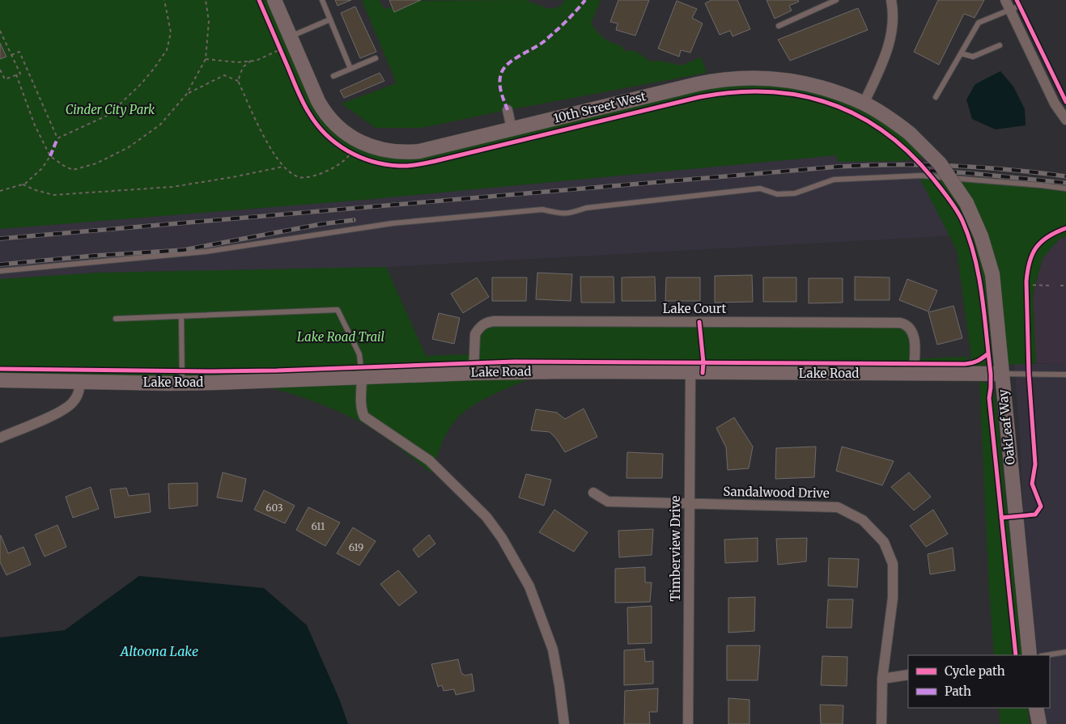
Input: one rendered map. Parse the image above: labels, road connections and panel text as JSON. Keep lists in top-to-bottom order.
{
  "streets": {
    "street": [
      "10th Street West",
      "Lake Court",
      "Lake Road",
      "OakLeaf Way",
      "Sandalwood Drive",
      "Timberview Drive"
    ]
  },
  "crossings": [
    ["10th Street West", "OakLeaf Way"],
    ["Lake Court", "Lake Road"],
    ["Lake Road", "OakLeaf Way"],
    ["Lake Road", "Timberview Drive"],
    ["Sandalwood Drive", "Timberview Drive"]
  ],
  "water": ["Altoona Lake"],
  "parks": ["Cinder City Park", "Lake Road Trail"],
  "house_numbers": ["603", "611", "619"],
  "legend": ["Cycle path", "Path"]
}
